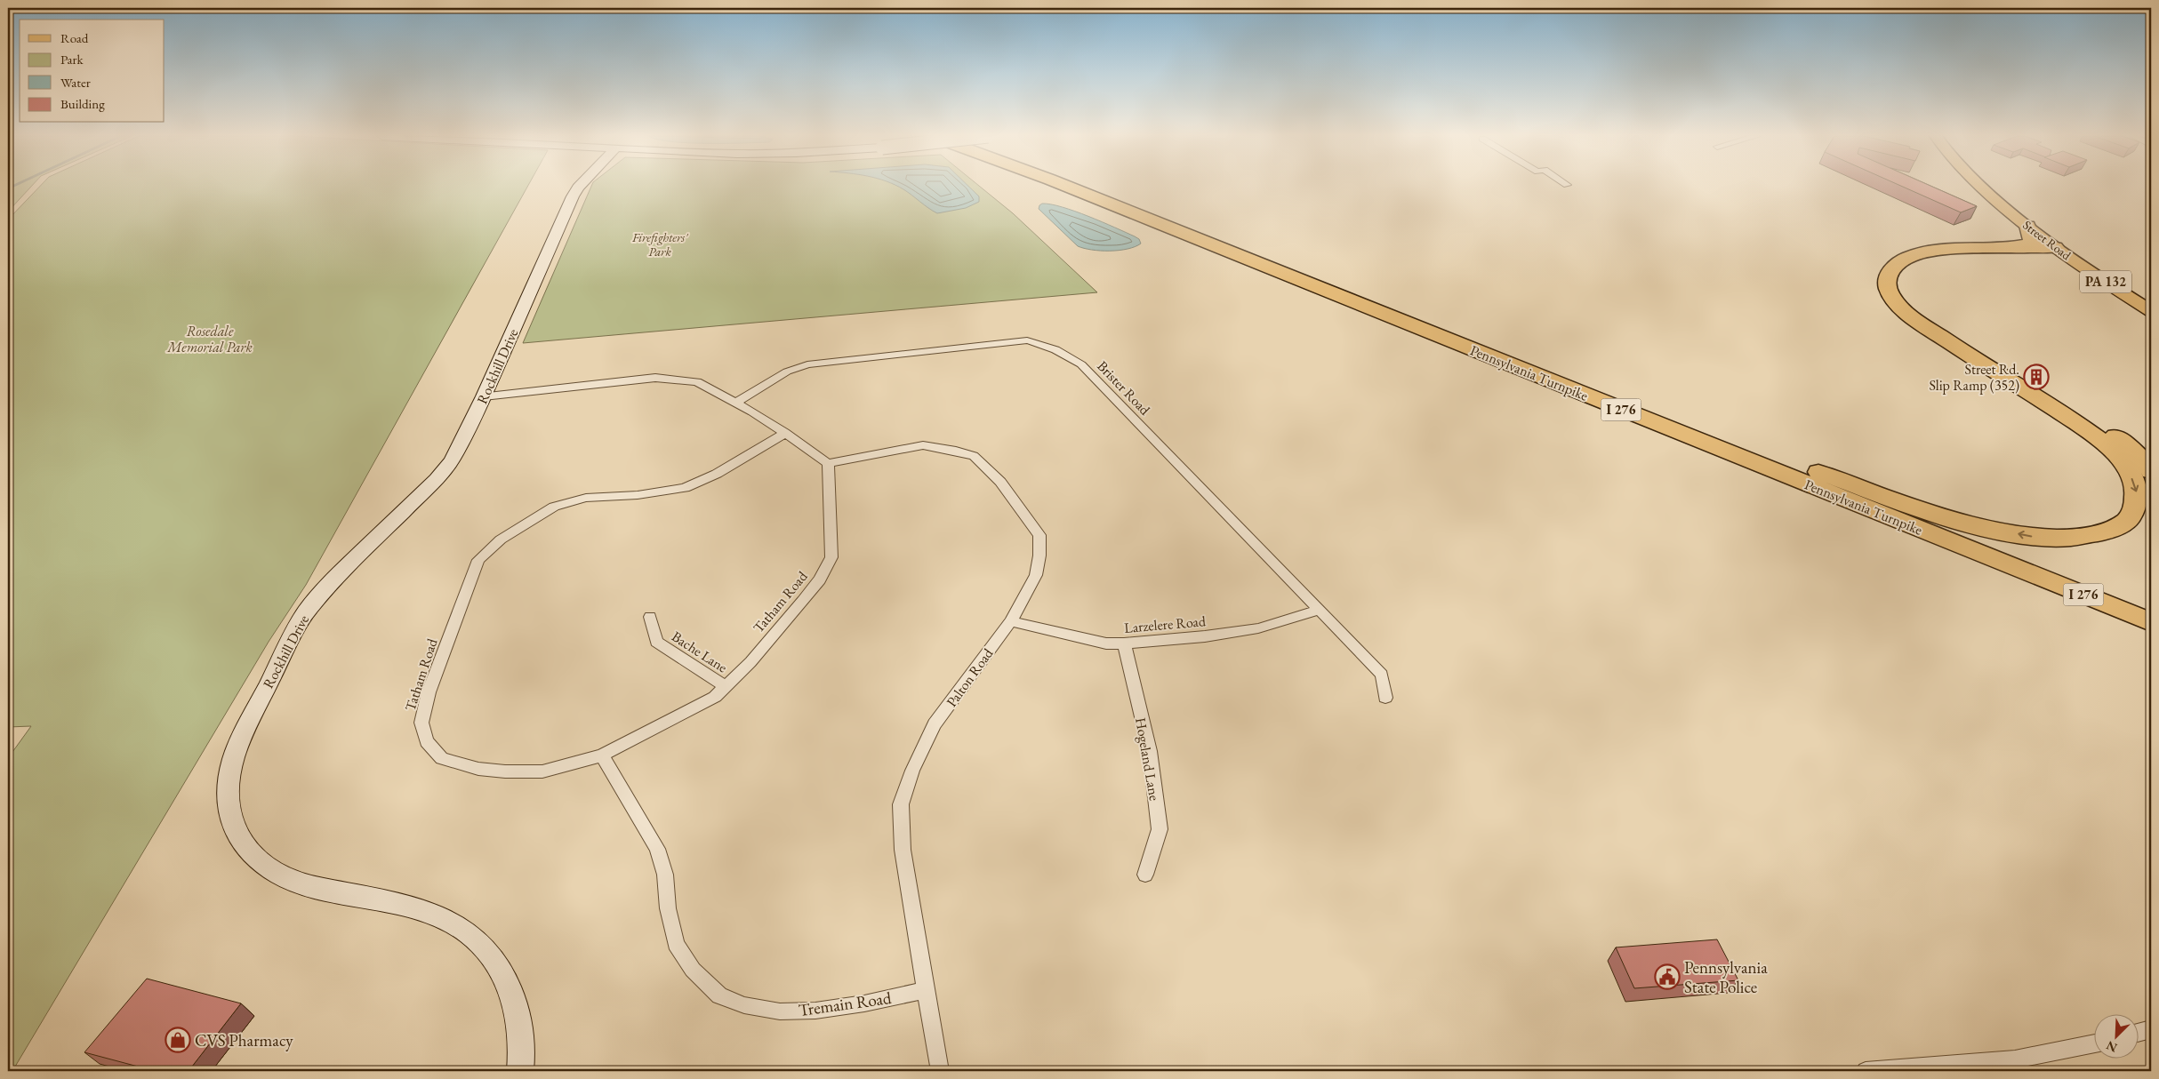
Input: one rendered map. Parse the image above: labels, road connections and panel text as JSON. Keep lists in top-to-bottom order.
{
  "streets": {
    "highway": ["Pennsylvania Turnpike", "I 276"],
    "main road": ["Street Road", "PA 132"],
    "street": [
      "Rockhill Drive",
      "Brister Road",
      "Tatham Road",
      "Larzelere Road",
      "Bache Lane",
      "Palton Road",
      "Hogeland Lane",
      "Tremain Road"
    ]
  },
  "crossings": [
    ["Brister Road", "Larzelere Road"],
    ["Tatham Road", "Bache Lane"],
    ["Tatham Road", "Palton Road"],
    ["Tatham Road", "Tremain Road"],
    ["Larzelere Road", "Palton Road"],
    ["Larzelere Road", "Hogeland Lane"],
    ["Palton Road", "Tremain Road"]
  ],
  "parks": ["Firefighters' Park", "Rosedale Memorial Park"],
  "places": {
    "building": ["Street Rd. Slip Ramp (352)"],
    "public building": ["Pennsylvania State Police"],
    "shop": ["CVS Pharmacy"]
  },
  "legend": [
    "Road",
    "Park",
    "Water",
    "Building"
  ],
  "north": "bottom left"
}
